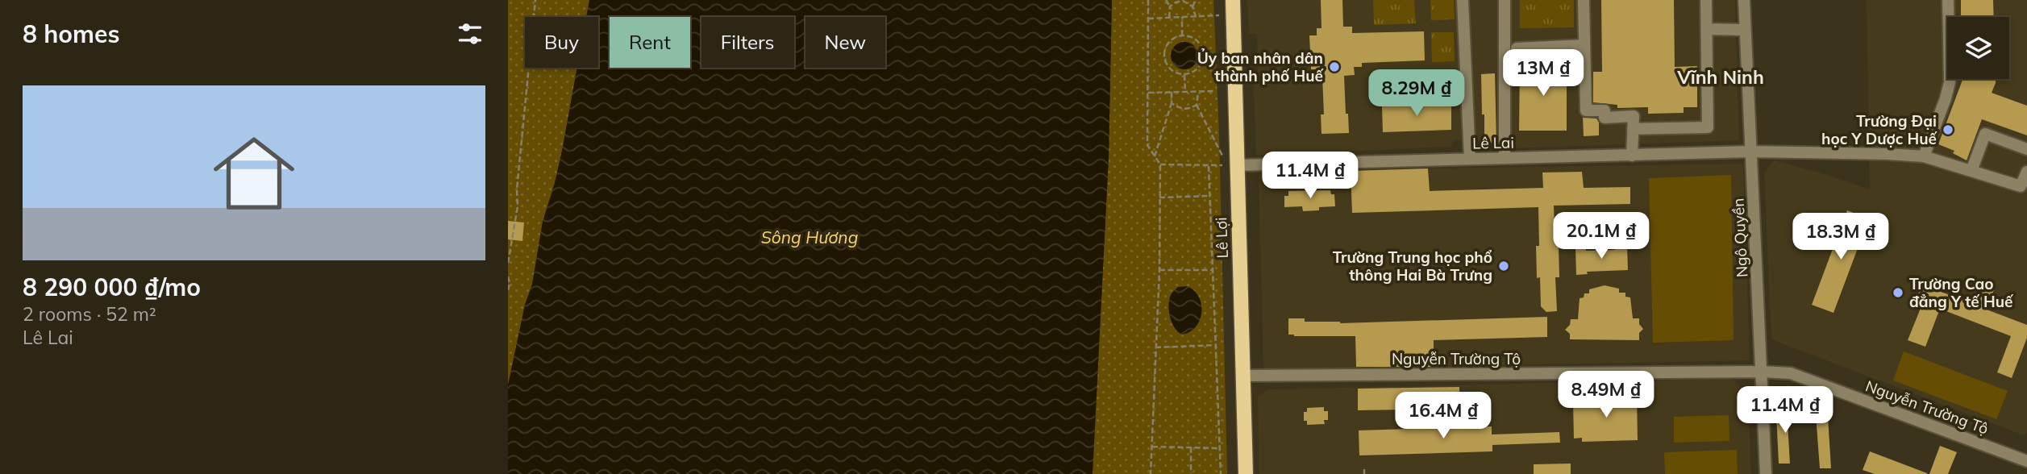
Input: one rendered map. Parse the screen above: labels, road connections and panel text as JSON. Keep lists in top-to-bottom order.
{
  "streets": {
    "main road": ["Lê Lợi"],
    "street": ["Lê Lai", "Ngô Quyền", "Nguyễn Trường Tộ"]
  },
  "crossings": [
    ["Lê Lai", "Lê Lợi"],
    ["Lê Lai", "Ngô Quyền"],
    ["Lê Lợi", "Nguyễn Trường Tộ"],
    ["Ngô Quyền", "Nguyễn Trường Tộ"]
  ],
  "districts": ["Vĩnh Ninh"],
  "water": ["Sông Hương"],
  "places": [
    "Ủy ban nhân dân thành phố Huế",
    "Trường Đại học Y Dược Huế",
    "Trường Trung học phổ thông Hai Bà Trưng",
    "Trường Cao đẳng Y tế Huế"
  ],
  "page": {
    "heading": "8 homes",
    "chip": [
      "Buy",
      "Rent",
      "Filters",
      "New"
    ],
    "price": [
      "13M ₫",
      "8.29M ₫",
      "11.4M ₫",
      "20.1M ₫",
      "18.3M ₫",
      "8.49M ₫",
      "11.4M ₫",
      "16.4M ₫"
    ],
    "list": [
      {
        "name": "8 290 000 ₫/mo",
        "note": "2 rooms · 52 m² · Lê Lai"
      }
    ]
  }
}
